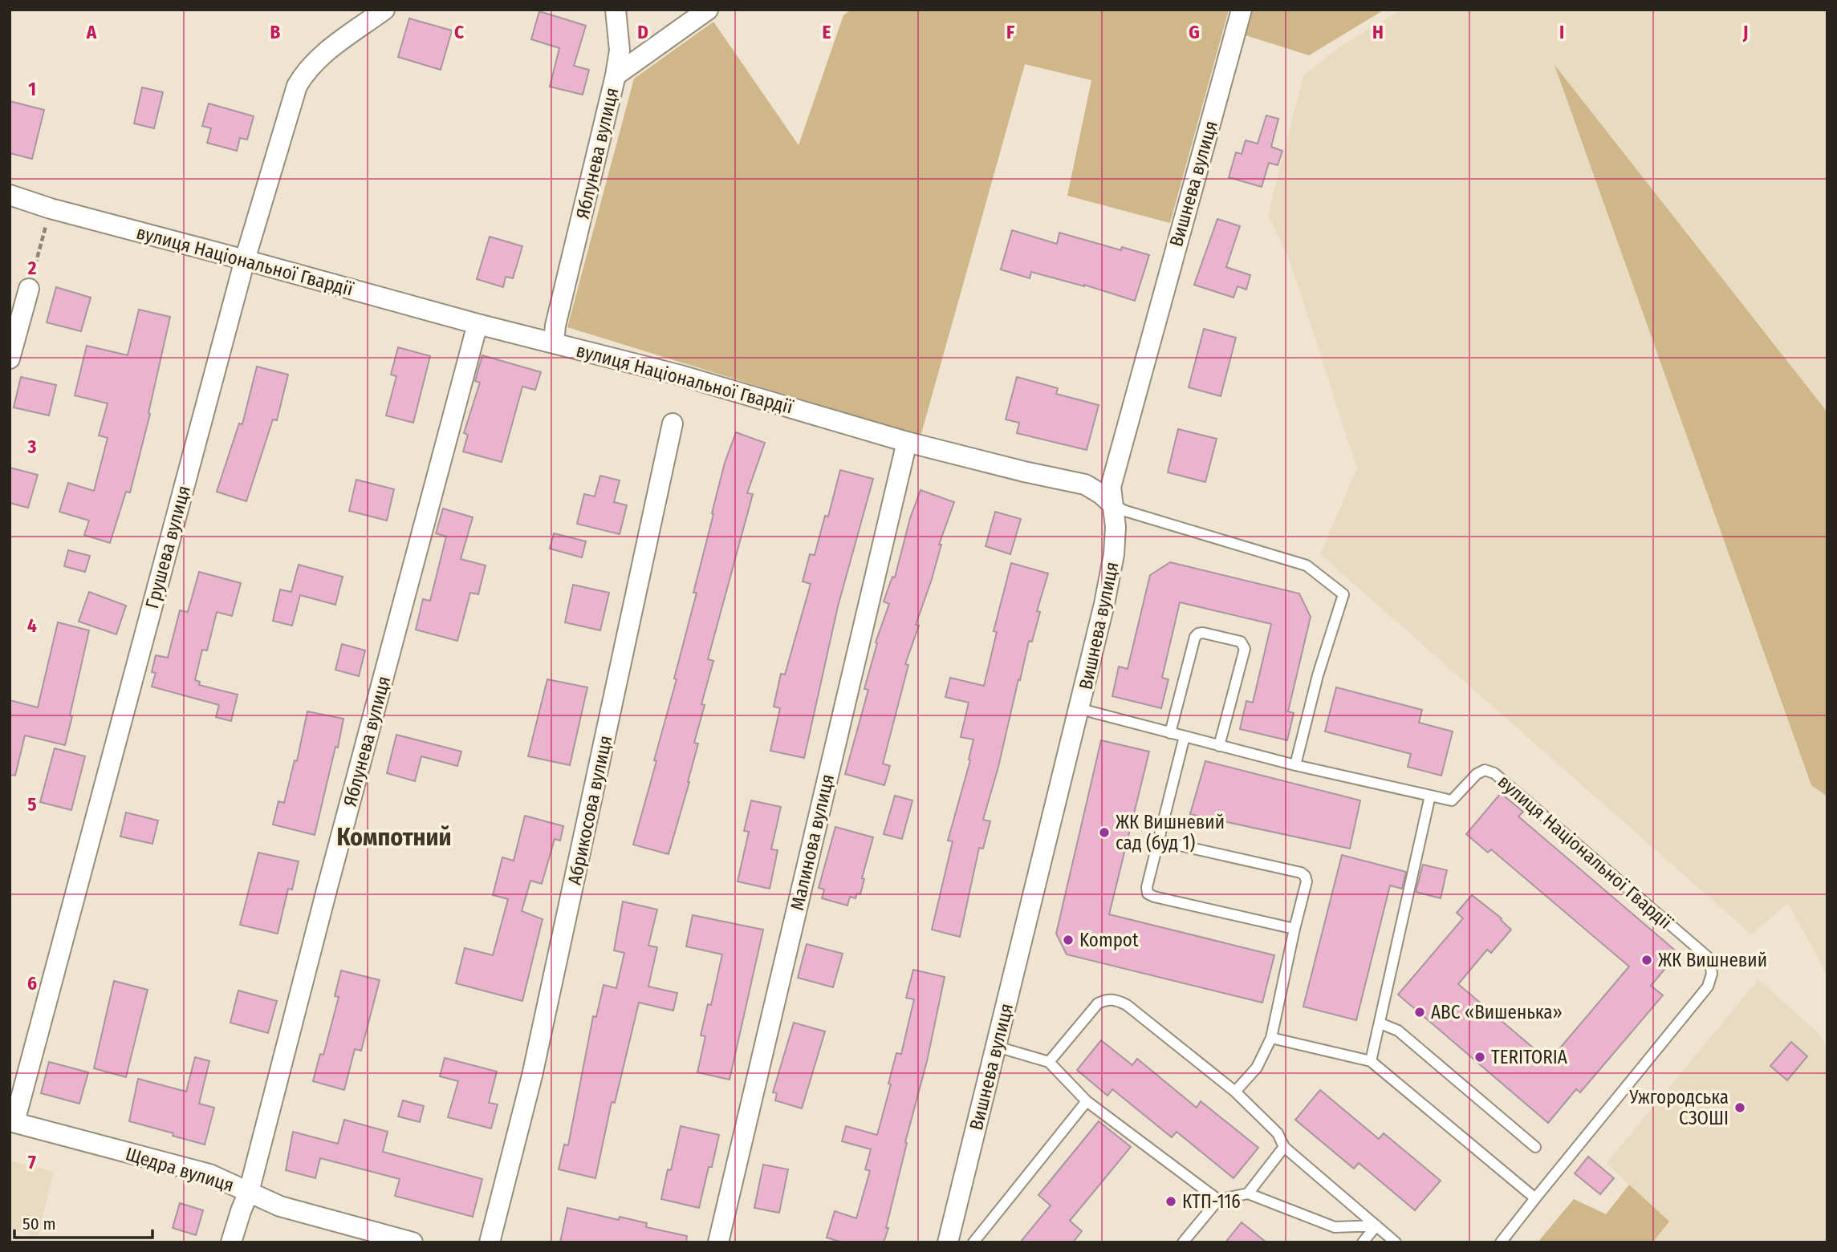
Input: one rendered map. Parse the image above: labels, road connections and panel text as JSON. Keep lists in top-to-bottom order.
{
  "streets": {
    "street": [
      "Яблунева вулиця",
      "Вишнева вулиця",
      "вулиця Національної Гвардії",
      "Грушева вулиця",
      "Абрикосова вулиця",
      "Малинова вулиця",
      "Щедра вулиця"
    ]
  },
  "crossings": [
    ["Яблунева вулиця", "вулиця Національної Гвардії"],
    ["Яблунева вулиця", "Щедра вулиця"],
    ["Вишнева вулиця", "вулиця Національної Гвардії"],
    ["вулиця Національної Гвардії", "Грушева вулиця"],
    ["вулиця Національної Гвардії", "Малинова вулиця"],
    ["Грушева вулиця", "Щедра вулиця"]
  ],
  "districts": ["Компотний"],
  "places": [
    "ЖК Вишневий сад (буд 1)",
    "Kompot",
    "ЖК Вишневий",
    "ABC «Вишенька»",
    "TERITORIA",
    "Ужгородська СЗОШІ",
    "КТП-116"
  ],
  "scale_bar": "50 m",
  "grid": {
    "columns": [
      "A",
      "B",
      "C",
      "D",
      "E",
      "F",
      "G",
      "H",
      "I",
      "J"
    ],
    "rows": [
      "1",
      "2",
      "3",
      "4",
      "5",
      "6",
      "7"
    ]
  }
}
